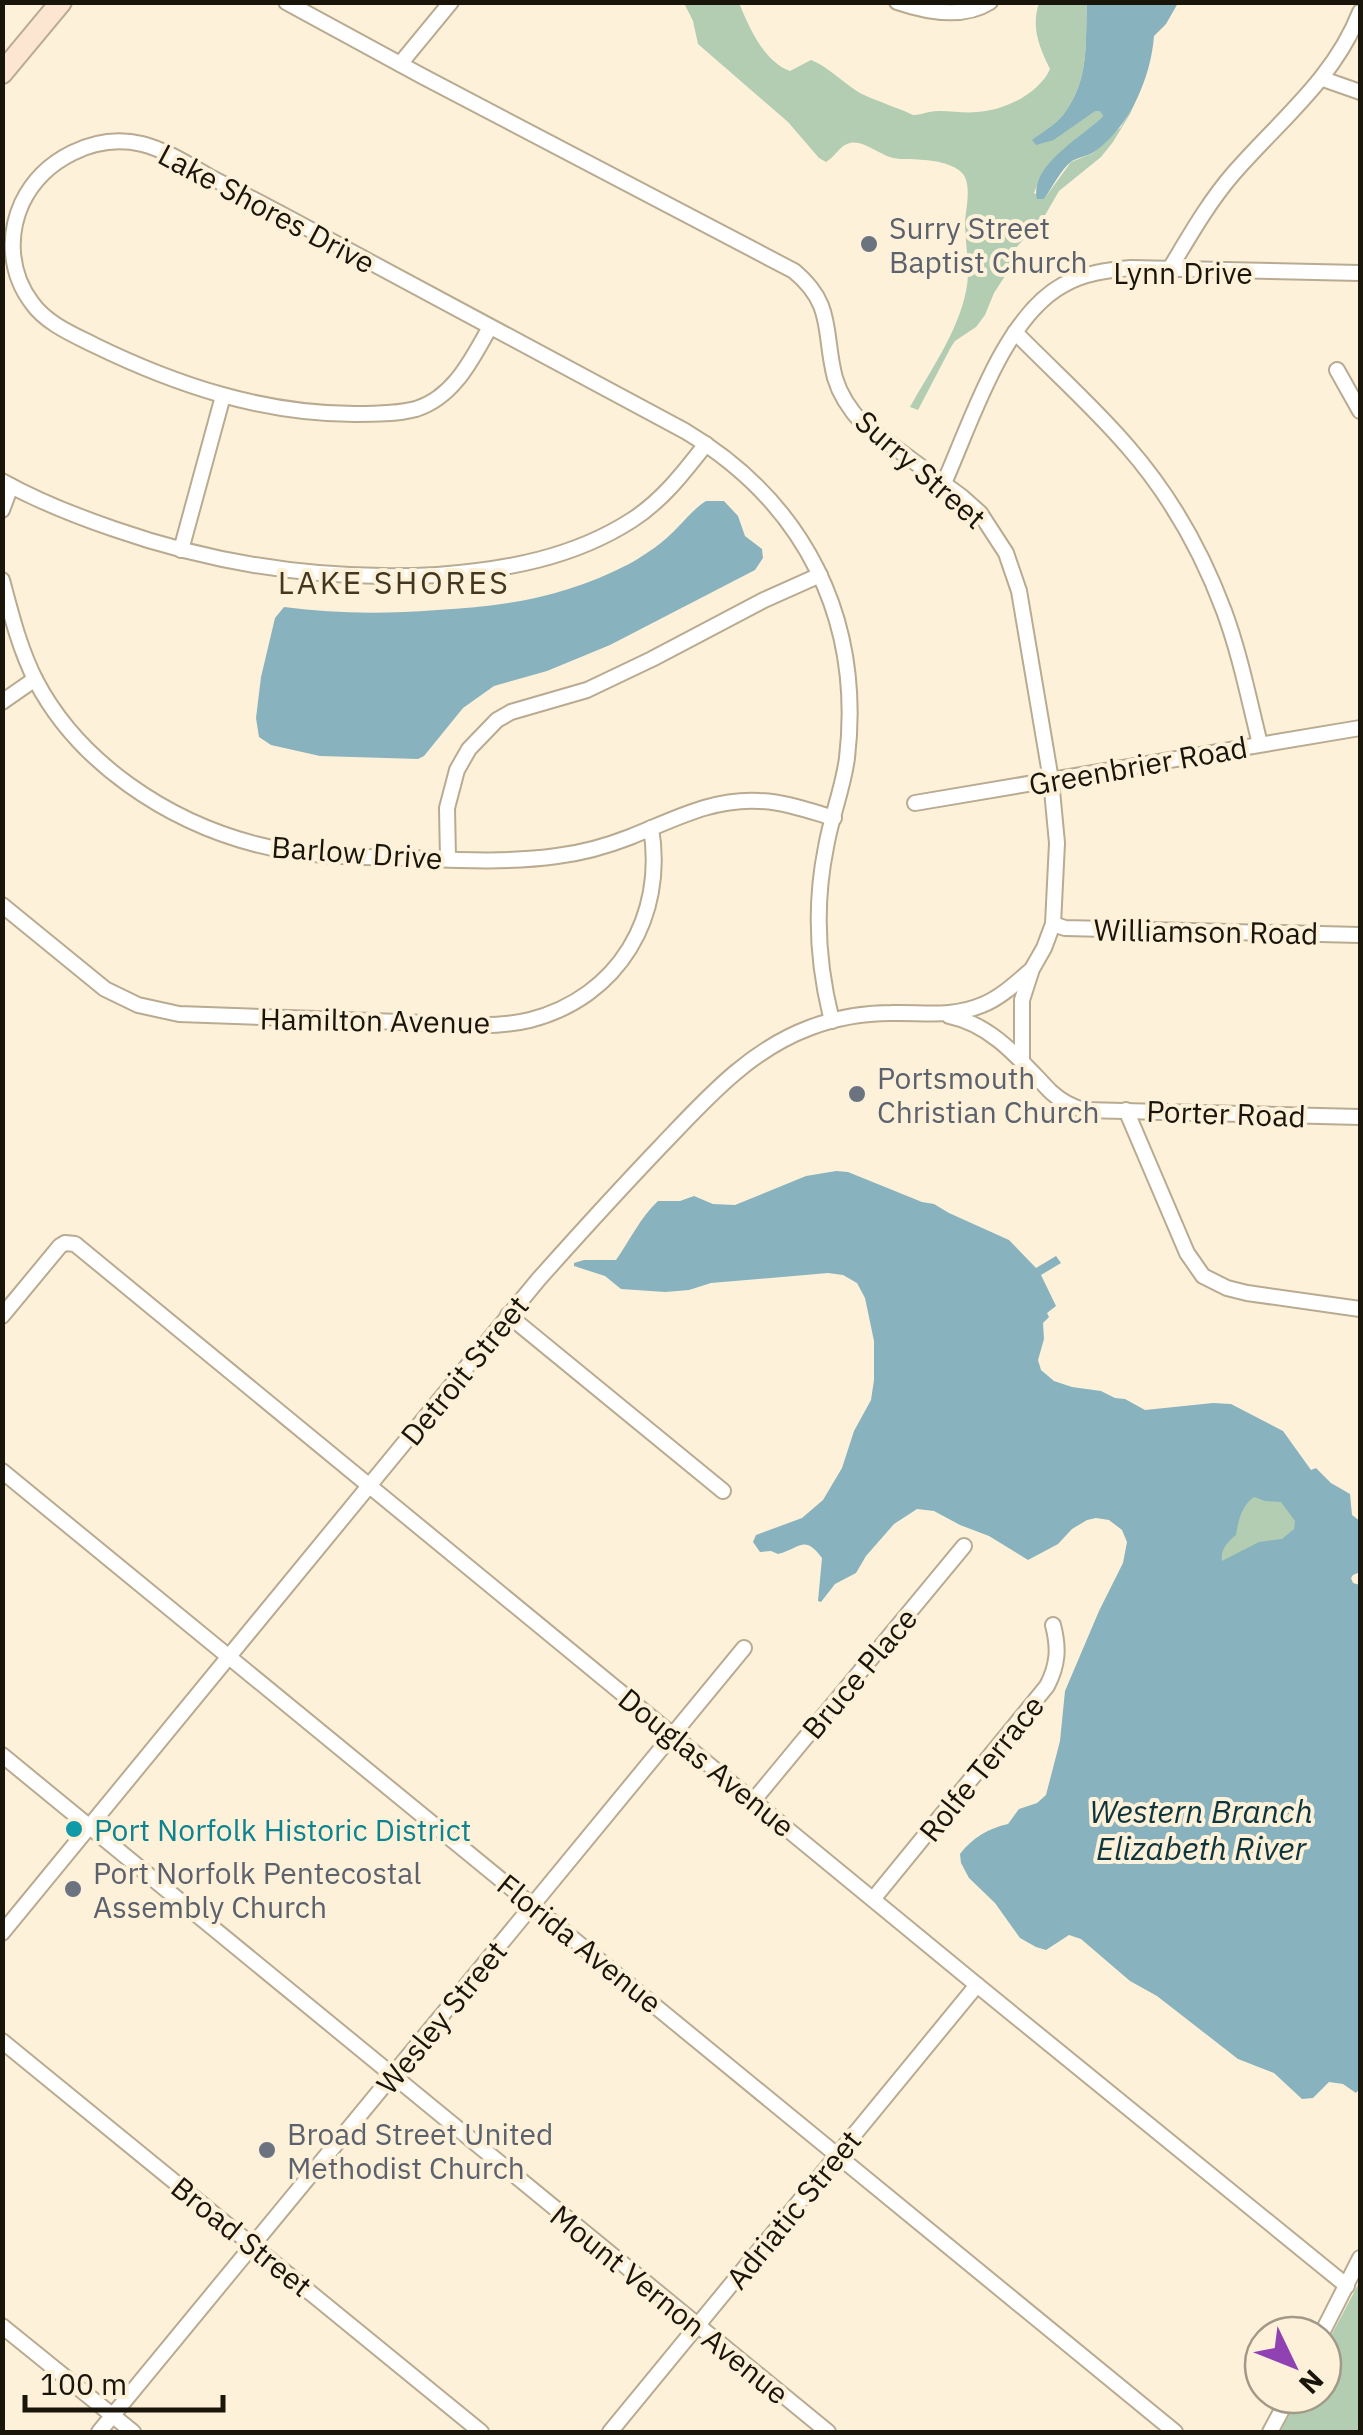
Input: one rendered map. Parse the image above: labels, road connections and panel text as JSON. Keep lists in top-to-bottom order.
{
  "streets": {
    "street": [
      "Lake Shores Drive",
      "Lynn Drive",
      "Surry Street",
      "Greenbrier Road",
      "Barlow Drive",
      "Williamson Road",
      "Hamilton Avenue",
      "Porter Road",
      "Detroit Street",
      "Bruce Place",
      "Douglas Avenue",
      "Rolfe Terrace",
      "Florida Avenue",
      "Wesley Street",
      "Adriatic Street",
      "Broad Street",
      "Mount Vernon Avenue"
    ]
  },
  "crossings": [
    ["Lake Shores Drive", "Barlow Drive"],
    ["Lake Shores Drive", "Detroit Street"],
    ["Lynn Drive", "Surry Street"],
    ["Surry Street", "Greenbrier Road"],
    ["Surry Street", "Williamson Road"],
    ["Surry Street", "Porter Road"],
    ["Surry Street", "Detroit Street"],
    ["Barlow Drive", "Hamilton Avenue"],
    ["Porter Road", "Detroit Street"],
    ["Detroit Street", "Douglas Avenue"],
    ["Detroit Street", "Florida Avenue"],
    ["Detroit Street", "Mount Vernon Avenue"],
    ["Bruce Place", "Douglas Avenue"],
    ["Douglas Avenue", "Rolfe Terrace"],
    ["Douglas Avenue", "Wesley Street"],
    ["Douglas Avenue", "Adriatic Street"],
    ["Florida Avenue", "Wesley Street"],
    ["Florida Avenue", "Adriatic Street"],
    ["Wesley Street", "Broad Street"],
    ["Wesley Street", "Mount Vernon Avenue"],
    ["Adriatic Street", "Mount Vernon Avenue"]
  ],
  "districts": ["LAKE SHORES"],
  "water": ["Western Branch Elizabeth River"],
  "places": [
    "Surry Street Baptist Church",
    "Portsmouth Christian Church",
    "Port Norfolk Historic District",
    "Port Norfolk Pentecostal Assembly Church",
    "Broad Street United Methodist Church"
  ],
  "scale_bar": "100 m",
  "north": "bottom right"
}
